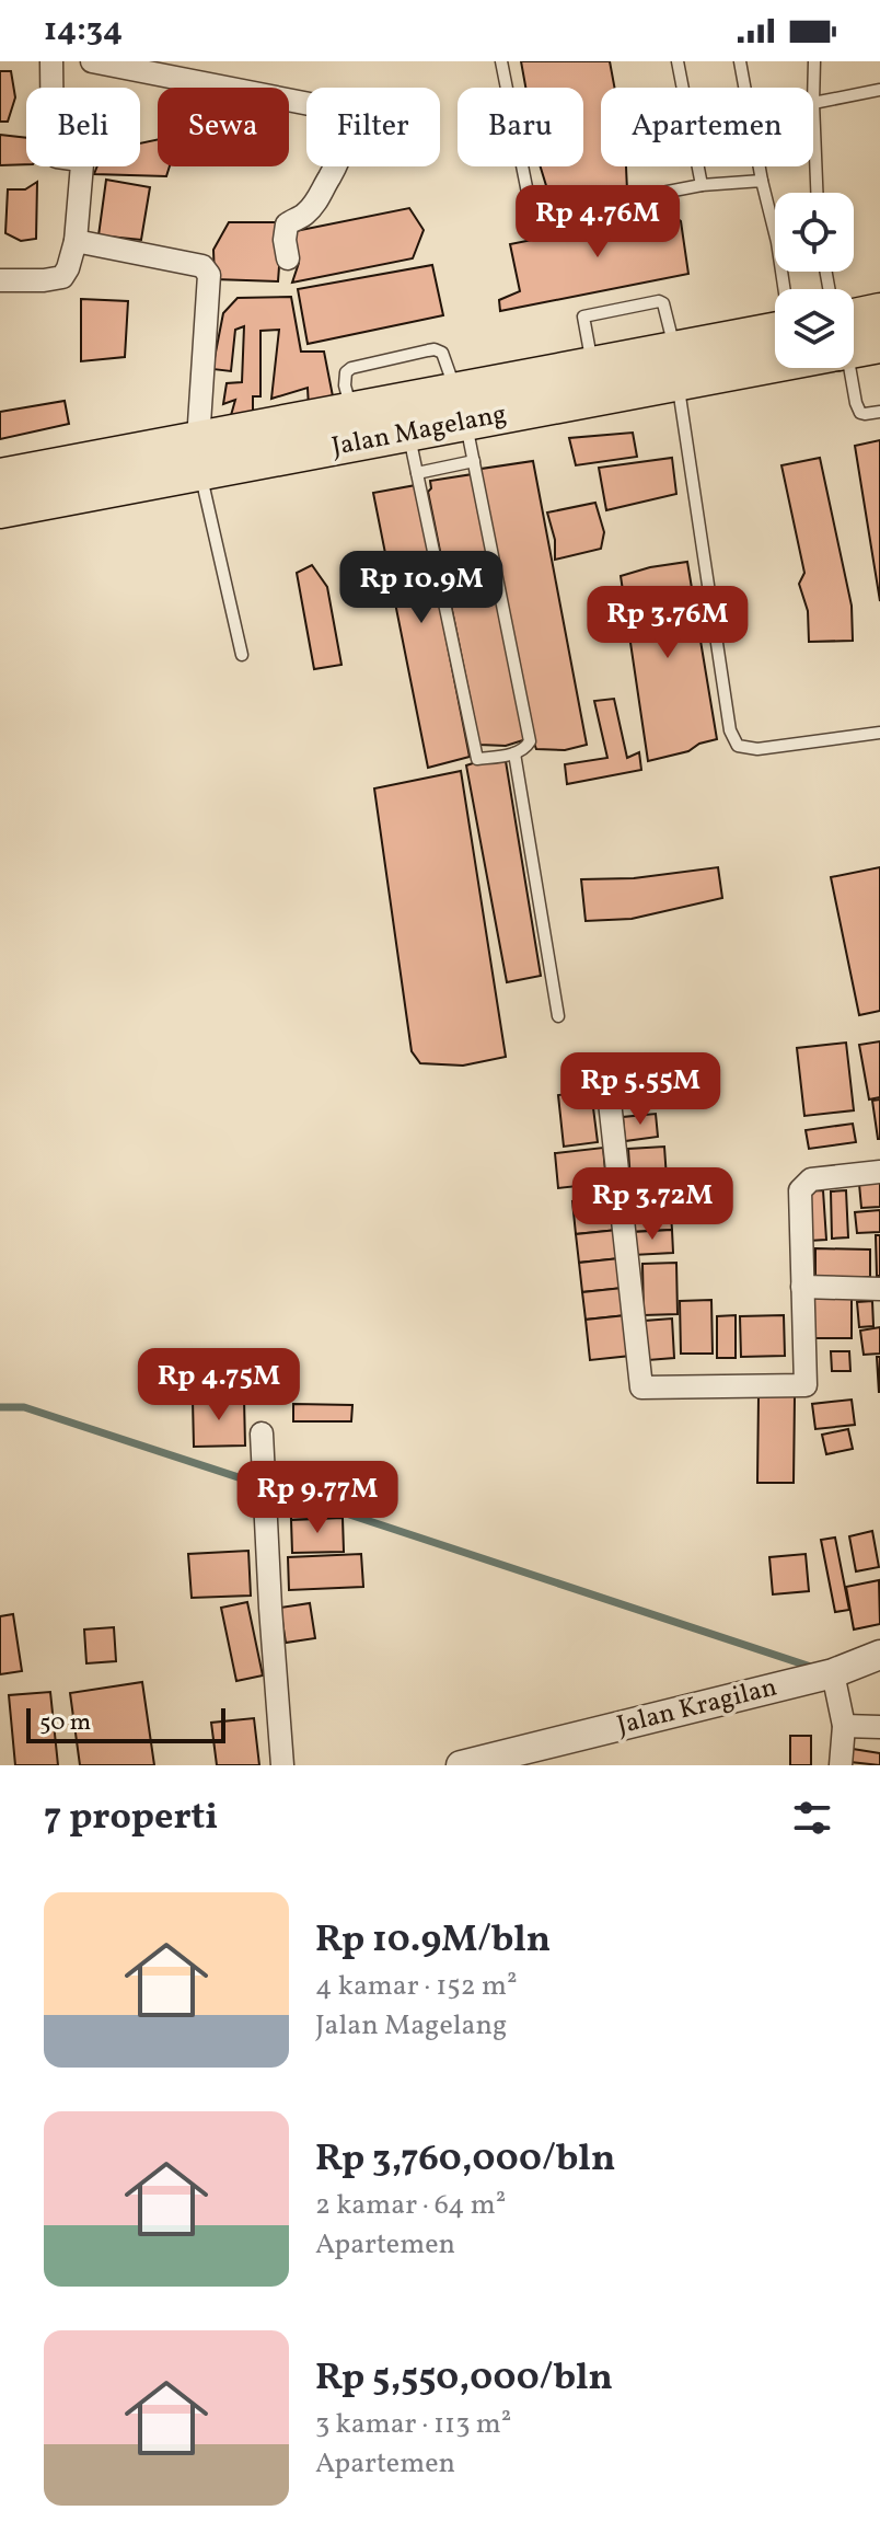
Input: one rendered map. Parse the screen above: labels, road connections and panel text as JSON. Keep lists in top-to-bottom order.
{
  "streets": {
    "main road": ["Jalan Magelang"],
    "street": ["Jalan Kragilan"]
  },
  "scale_bar": "50 m",
  "page": {
    "status": "14:34",
    "chip": [
      "Beli",
      "Sewa",
      "Filter",
      "Baru",
      "Apartemen"
    ],
    "price": [
      "Rp 4.76M",
      "Rp 10.9M",
      "Rp 3.76M",
      "Rp 5.55M",
      "Rp 3.72M",
      "Rp 4.75M",
      "Rp 9.77M"
    ],
    "scale": "50 m",
    "heading": "7 properti",
    "list": [
      {
        "name": "Rp 10.9M/bln",
        "note": "4 kamar · 152 m² · Jalan Magelang"
      },
      {
        "name": "Rp 3,760,000/bln",
        "note": "2 kamar · 64 m² · Apartemen"
      },
      {
        "name": "Rp 5,550,000/bln",
        "note": "3 kamar · 113 m² · Apartemen"
      }
    ]
  }
}
